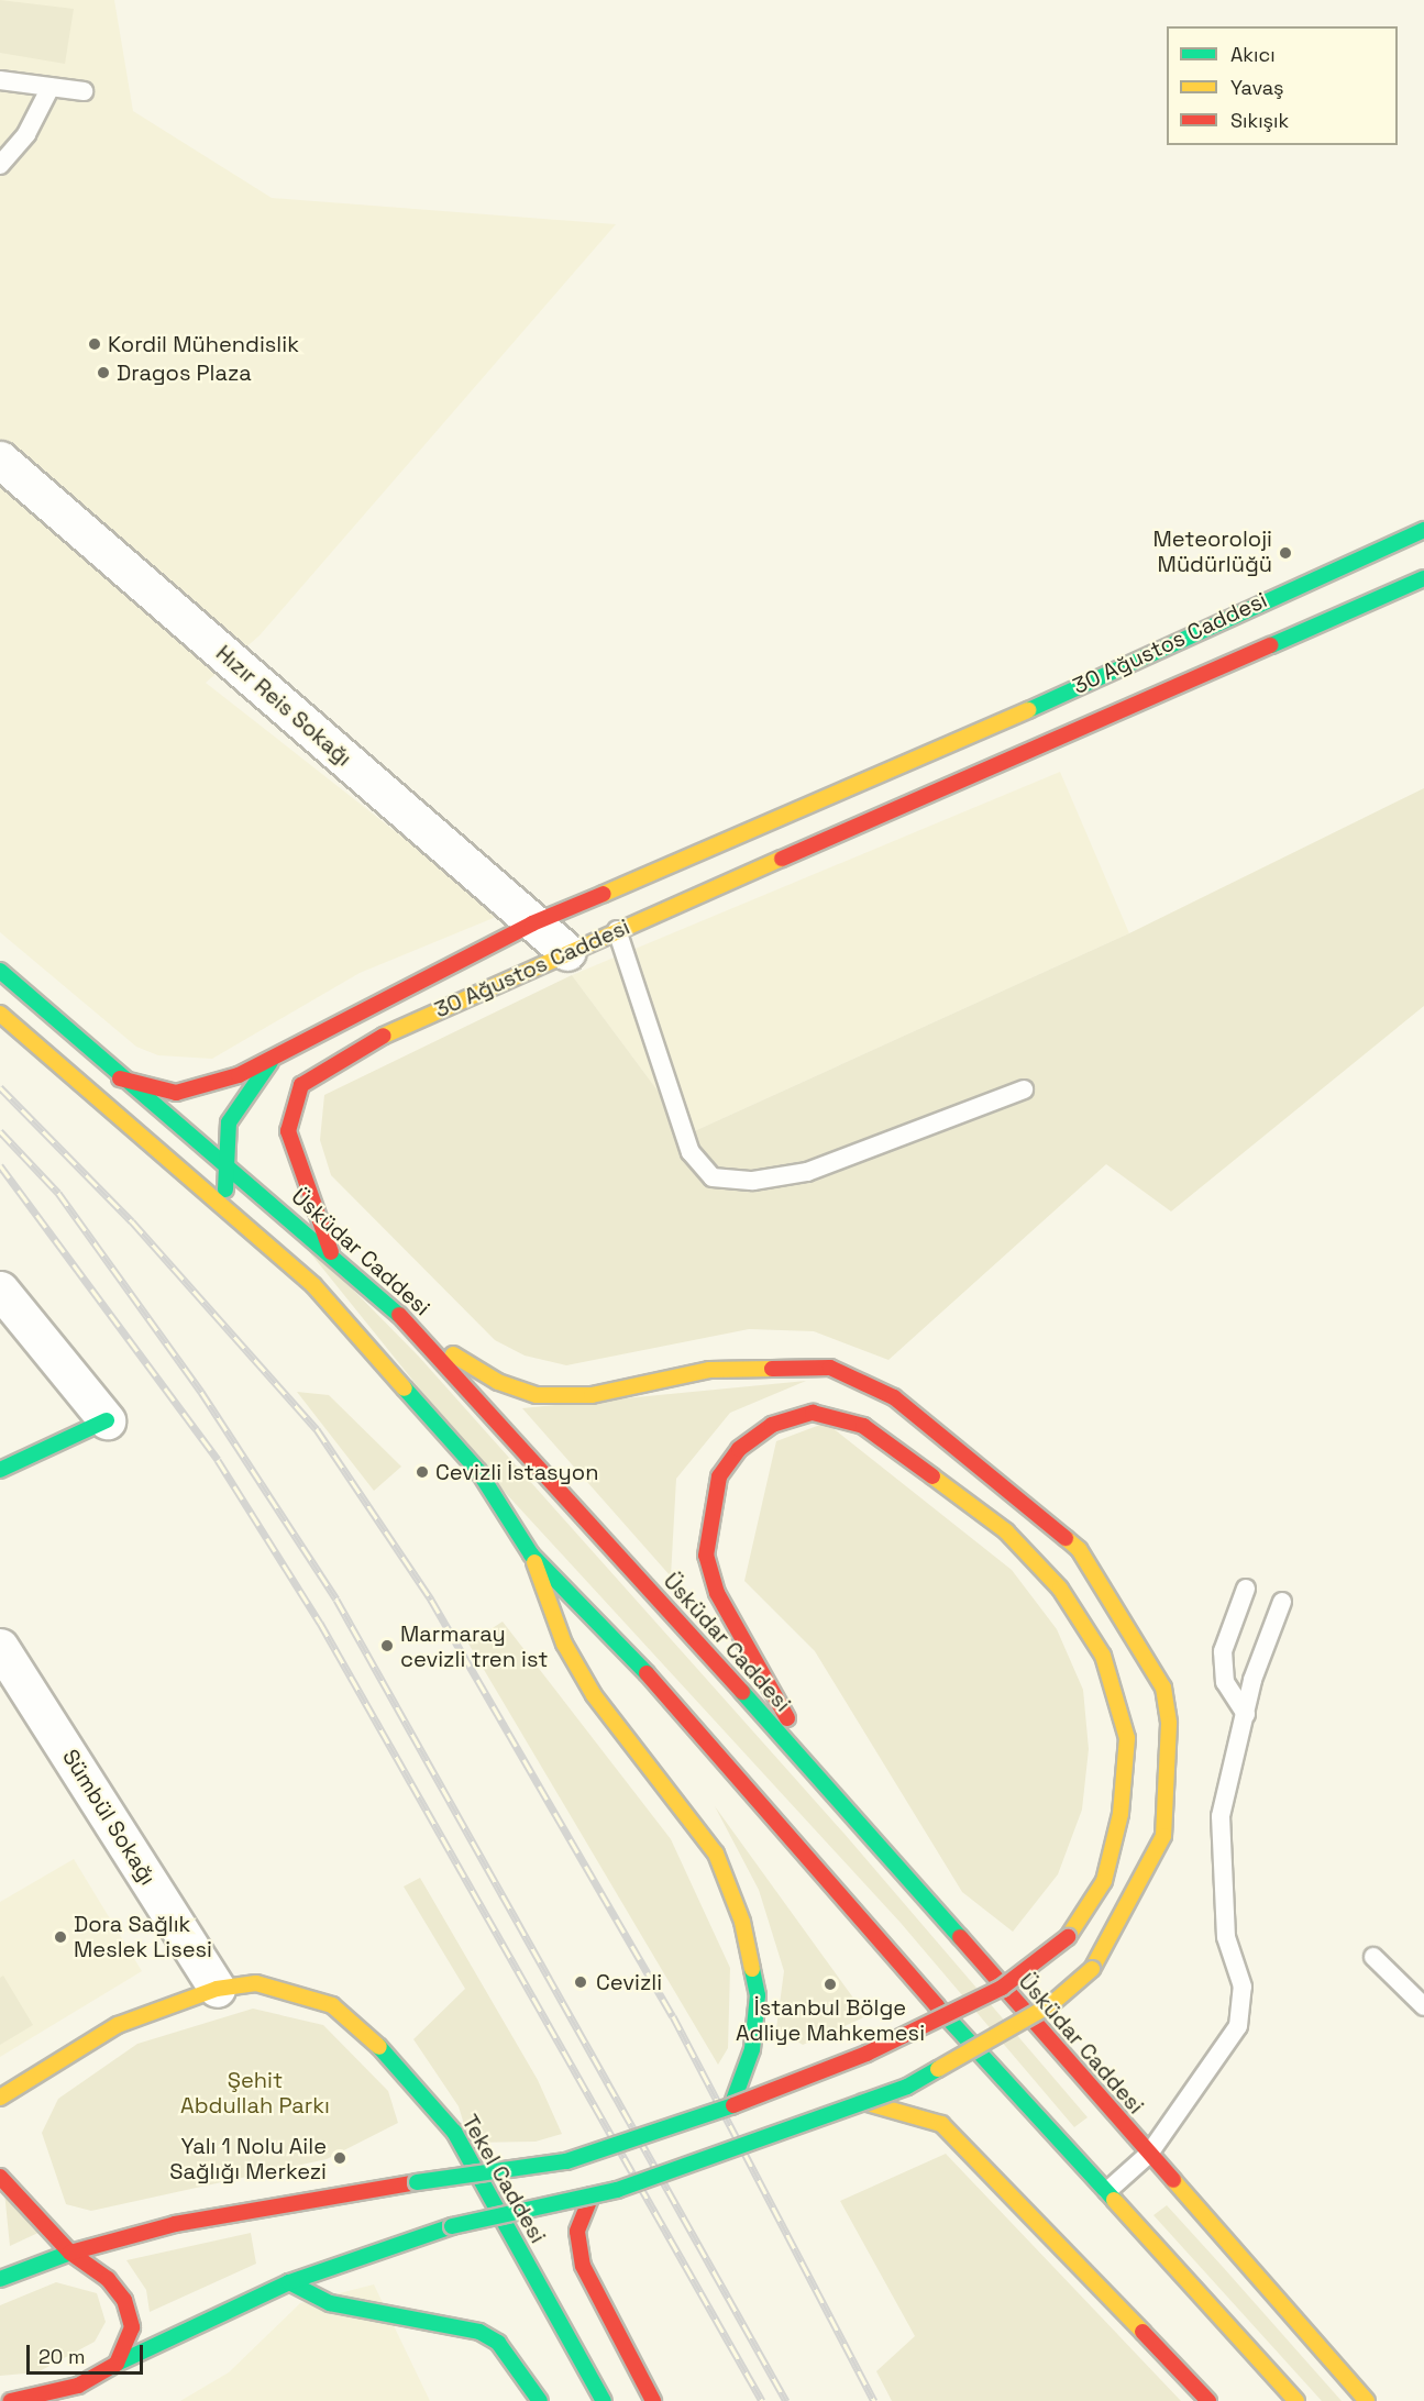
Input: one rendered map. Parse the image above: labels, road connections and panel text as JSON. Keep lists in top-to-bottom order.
{
  "streets": {
    "main road": ["30 Ağustos Caddesi", "Üsküdar Caddesi", "Tekel Caddesi"],
    "street": ["Hızır Reis Sokağı", "Sümbül Sokağı"]
  },
  "crossings": [
    ["30 Ağustos Caddesi", "Hızır Reis Sokağı"],
    ["30 Ağustos Caddesi", "Üsküdar Caddesi"],
    ["Sümbül Sokağı", "Tekel Caddesi"]
  ],
  "parks": ["Şehit Abdullah Parkı"],
  "places": [
    "Kordil Mühendislik",
    "Dragos Plaza",
    "Meteoroloji Müdürlüğü",
    "Cevizli İstasyon",
    "Marmaray cevizli tren ist",
    "Dora Sağlık Meslek Lisesi",
    "Cevizli",
    "İstanbul Bölge Adliye Mahkemesi",
    "Yalı 1 Nolu Aile Sağlığı Merkezi"
  ],
  "legend": ["Akıcı", "Yavaş", "Sıkışık"],
  "scale_bar": "20 m"
}
